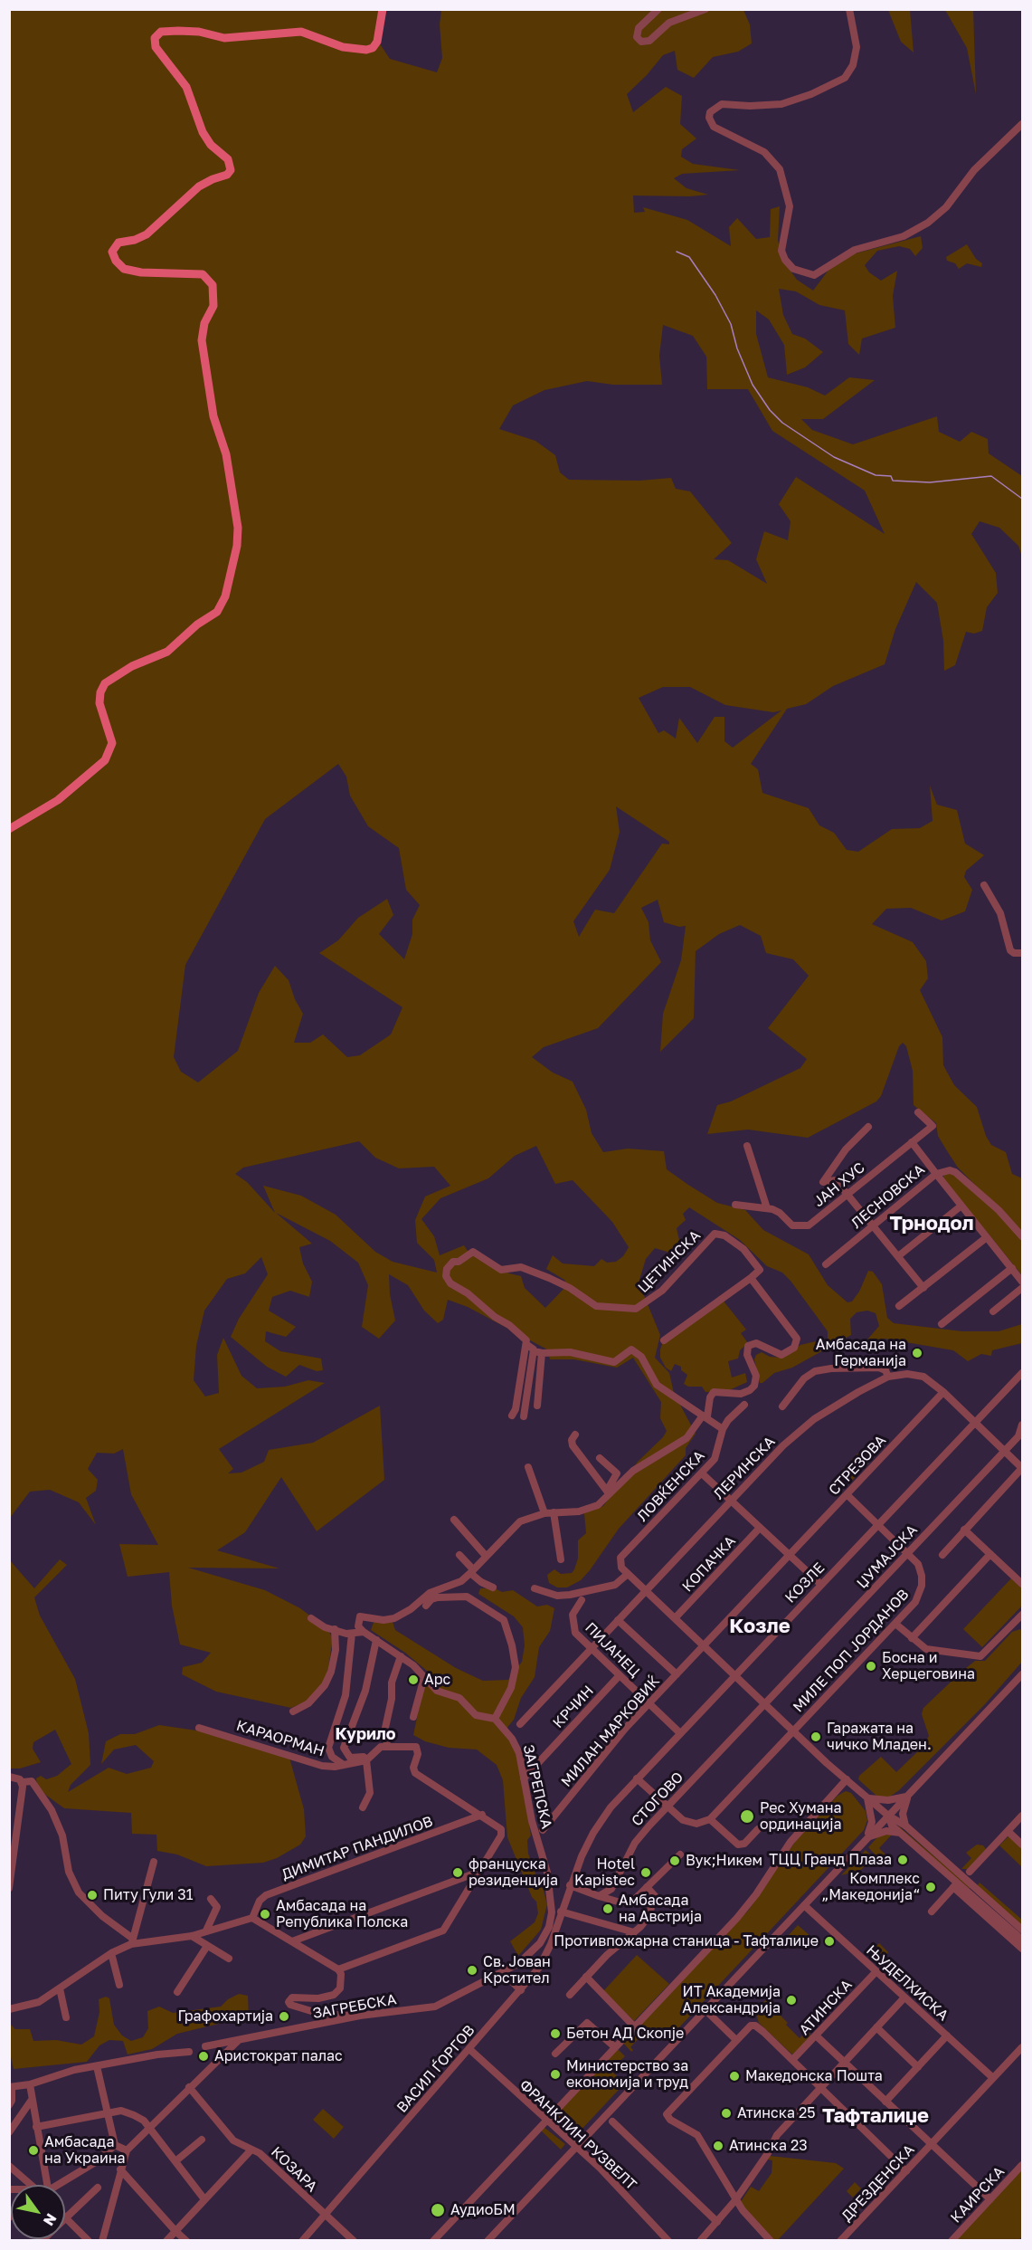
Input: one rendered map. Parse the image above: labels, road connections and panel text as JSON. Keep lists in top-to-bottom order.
{
  "streets": {
    "street": [
      "ЈАН ХУС",
      "ЛЕСНОВСКА",
      "ЦЕТИНСКА",
      "СТРЕЗОВА",
      "ЛЕРИНСКА",
      "ЛОВЌЕНСКА",
      "ЏУМАЈСКА",
      "КОПАЧКА",
      "КОЗЛЕ",
      "ПИЈАНЕЦ",
      "МИЛЕ ПОП ЈОРДАНОВ",
      "КРЧИН",
      "МИЛАН МАРКОВИЌ",
      "КАРАОРМАН",
      "ЗАГРЕПСКА",
      "СТОГОВО",
      "ДИМИТАР ПАНДИЛОВ",
      "ЊУДЕЛХИСКА",
      "ЗАГРЕБСКА",
      "АТИНСКА",
      "ВАСИЛ ЃОРГОВ",
      "ФРАНКЛИН РУЗВЕЛТ",
      "КОЗАРА",
      "ДРЕЗДЕНСКА",
      "КАИРСКА"
    ]
  },
  "crossings": [
    ["ЈАН ХУС", "ЛЕСНОВСКА"],
    ["СТРЕЗОВА", "ЛЕРИНСКА"],
    ["СТРЕЗОВА", "МИЛЕ ПОП ЈОРДАНОВ"],
    ["СТРЕЗОВА", "МИЛАН МАРКОВИЌ"],
    ["ЛЕРИНСКА", "ЏУМАЈСКА"],
    ["ЛЕРИНСКА", "КОЗЛЕ"],
    ["ЛЕРИНСКА", "ПИЈАНЕЦ"],
    ["ЛЕРИНСКА", "МИЛАН МАРКОВИЌ"],
    ["ЏУМАЈСКА", "МИЛЕ ПОП ЈОРДАНОВ"],
    ["ЏУМАЈСКА", "СТОГОВО"],
    ["КОЗЛЕ", "ПИЈАНЕЦ"],
    ["КОЗЛЕ", "МИЛЕ ПОП ЈОРДАНОВ"],
    ["КОЗЛЕ", "ВАСИЛ ЃОРГОВ"],
    ["ПИЈАНЕЦ", "КРЧИН"],
    ["ПИЈАНЕЦ", "МИЛАН МАРКОВИЌ"],
    ["КРЧИН", "ЗАГРЕПСКА"],
    ["ЗАГРЕПСКА", "ЗАГРЕБСКА"],
    ["ЊУДЕЛХИСКА", "АТИНСКА"],
    ["ЊУДЕЛХИСКА", "ДРЕЗДЕНСКА"],
    ["ВАСИЛ ЃОРГОВ", "ФРАНКЛИН РУЗВЕЛТ"],
    ["ВАСИЛ ЃОРГОВ", "КОЗАРА"]
  ],
  "districts": [
    "Трнодол",
    "Козле",
    "Курило",
    "Тафталиџе"
  ],
  "places": [
    "Амбасада на Германија",
    "Босна и Херцеговина",
    "Арс",
    "Гаражата на чичко Младен.",
    "Рес Хумана ординација",
    "ТЦЦ Гранд Плаза",
    "Вук;Никем",
    "француска резиденција",
    "Hotel Kapistec",
    "Комплекс „Македонија“",
    "Питу Гули 31",
    "Амбасада на Австрија",
    "Амбасада на Република Полска",
    "Противпожарна станица - Тафталиџе",
    "Св. Јован Крстител",
    "ИТ Академија Александрија",
    "Графохартија",
    "Бетон АД Скопје",
    "Аристократ палас",
    "Министерство за економија и труд",
    "Македонска Пошта",
    "Атинска 25",
    "Атинска 23",
    "Амбасада на Украина",
    "АудиоБМ"
  ],
  "north": "bottom right"
}
